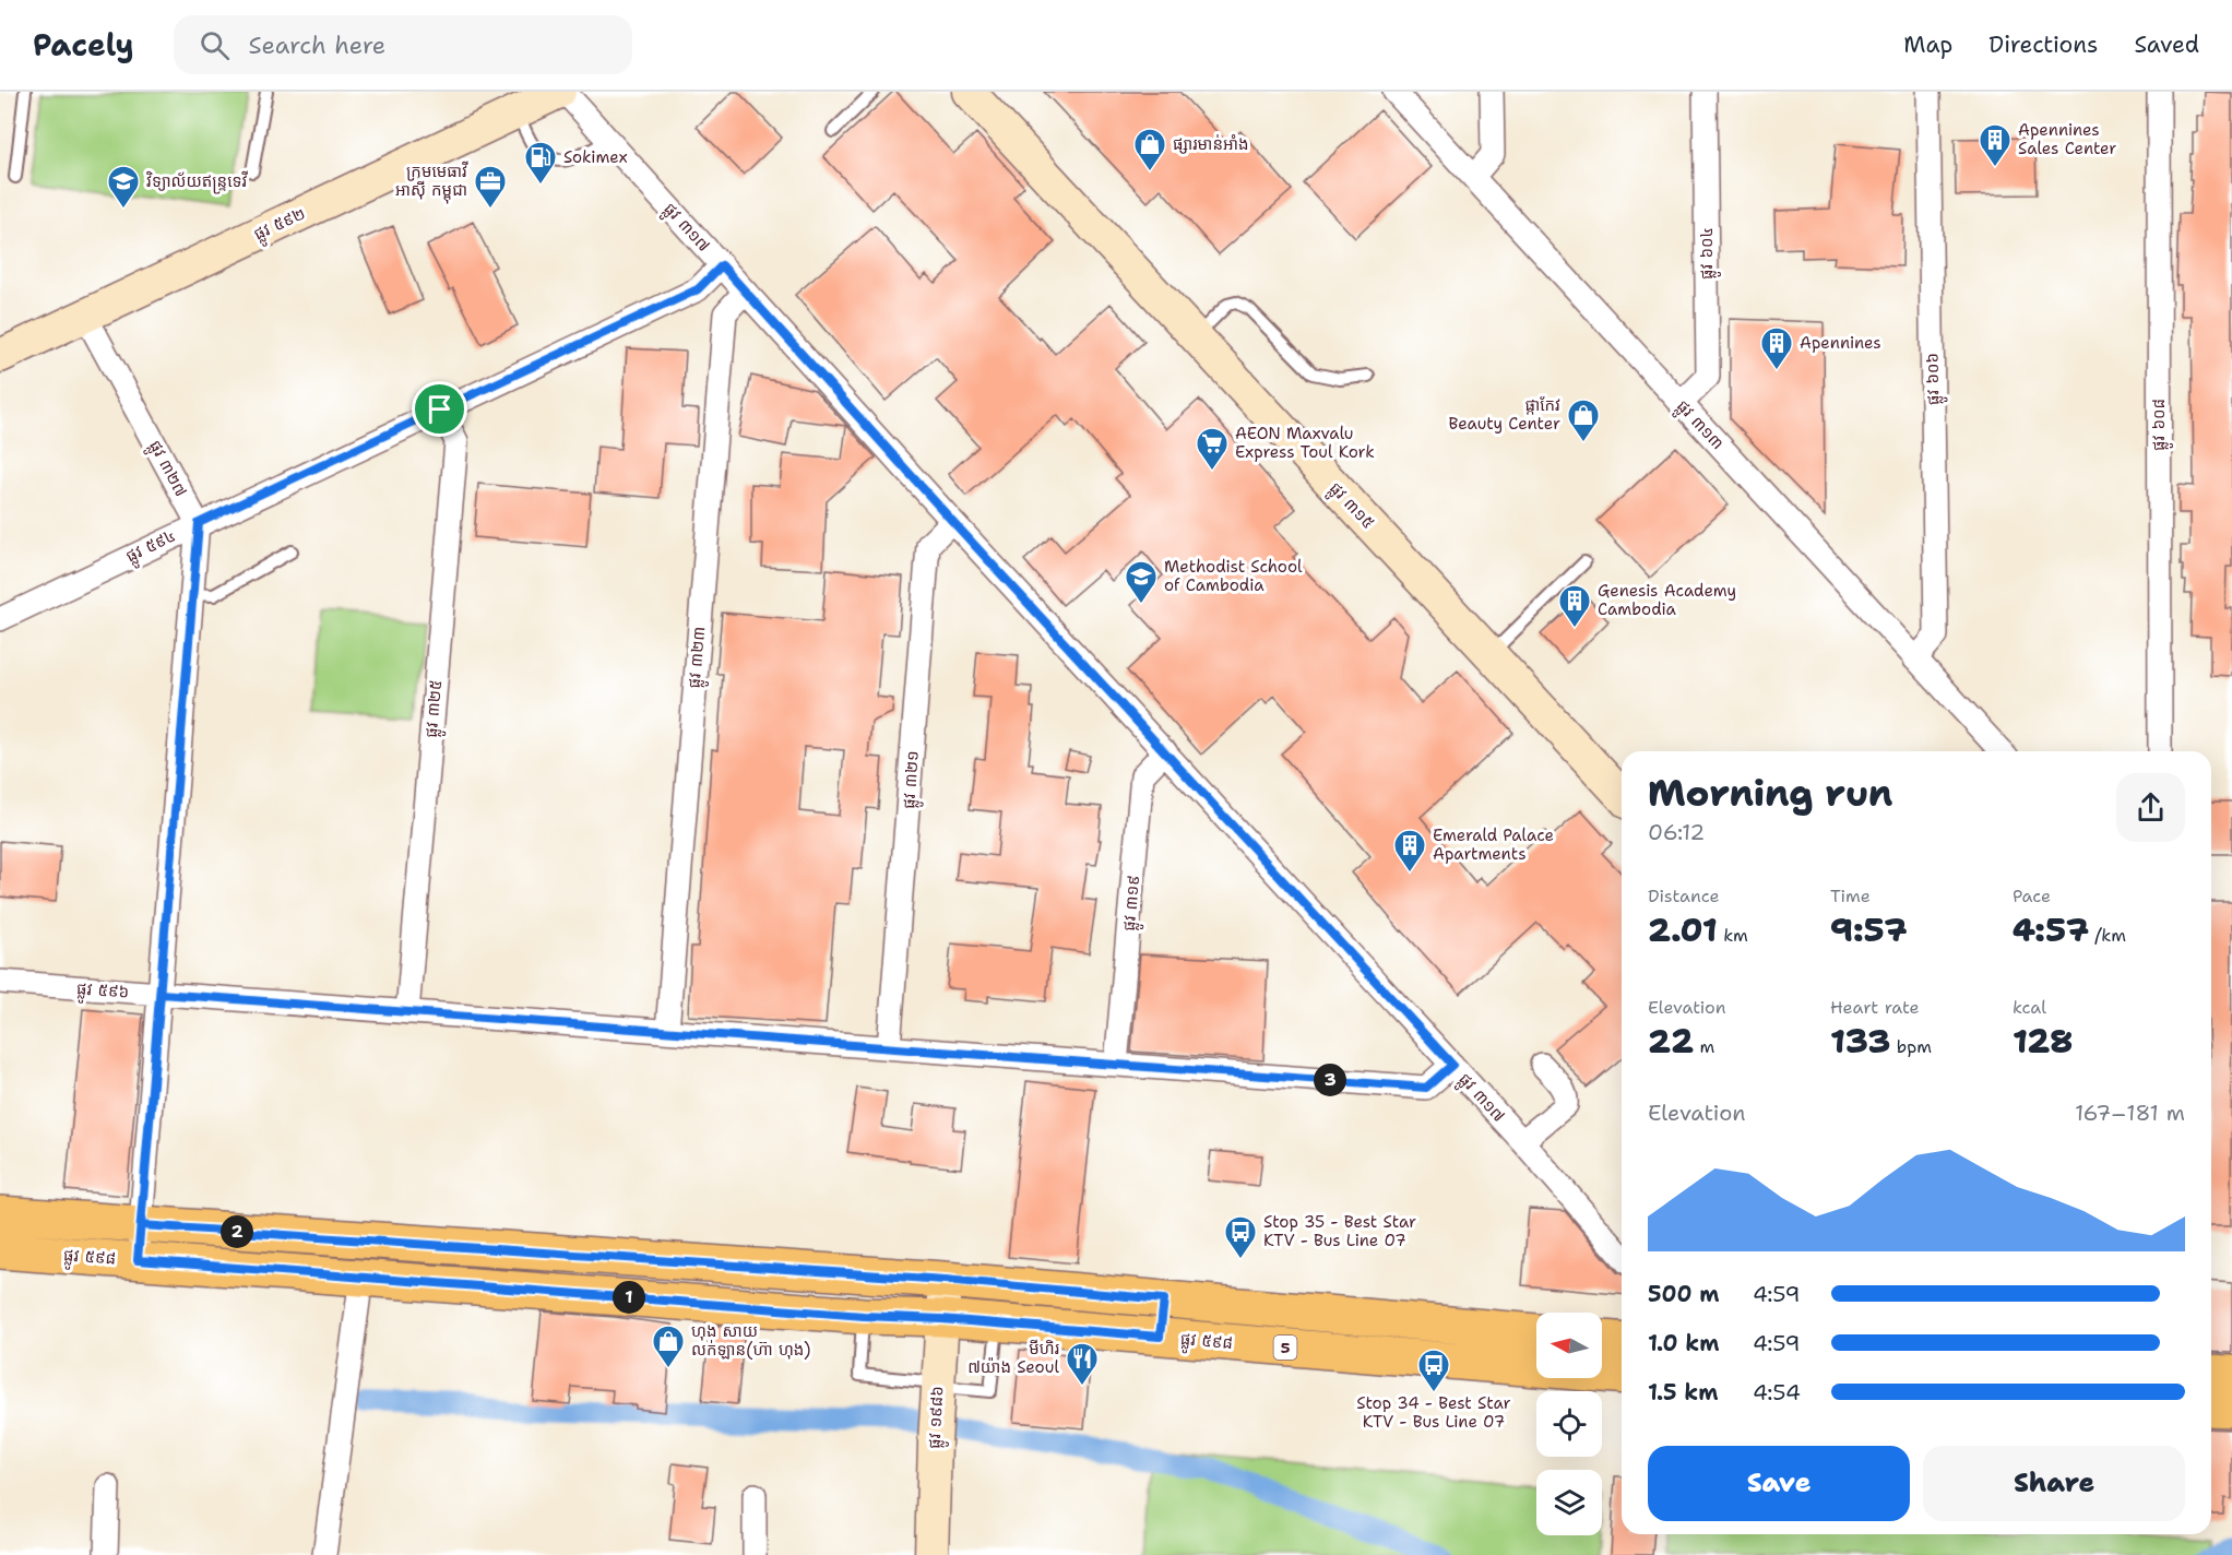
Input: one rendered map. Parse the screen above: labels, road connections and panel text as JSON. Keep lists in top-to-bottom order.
{
  "streets": {
    "main road": ["ផ្លូវ ៥៩៨", "5"],
    "street": [
      "ផ្លូវ ៥៩២",
      "ផ្លូវ ៣១៧",
      "ផ្លូវ ៦០៤",
      "ផ្លូវ ៦០៦",
      "ផ្លូវ ៣១៣",
      "ផ្លូវ ៦០៨",
      "ផ្លូវ ៣២៧",
      "ផ្លូវ ៣១៥",
      "ផ្លូវ ៥៩៤",
      "ផ្លូវ ៣២៣",
      "ផ្លូវ ៣២៥",
      "ផ្លូវ ៣២១",
      "ផ្លូវ ៣១៩",
      "ផ្លូវ ៥៩៦",
      "ផ្លូវ ១៩៨៦"
    ]
  },
  "crossings": [
    ["ផ្លូវ ៥៩២", "ផ្លូវ ៣២៧"],
    ["ផ្លូវ ៣១៧", "ផ្លូវ ៥៩៤"],
    ["ផ្លូវ ៣១៧", "ផ្លូវ ៣២៣"],
    ["ផ្លូវ ៣១៧", "ផ្លូវ ៣២១"],
    ["ផ្លូវ ៣១៧", "ផ្លូវ ៣១៩"],
    ["ផ្លូវ ៣១៧", "ផ្លូវ ៥៩៦"],
    ["ផ្លូវ ៦០៤", "ផ្លូវ ៣១៣"],
    ["ផ្លូវ ៦០៦", "ផ្លូវ ៣១៣"],
    ["ផ្លូវ ៣២៧", "ផ្លូវ ៥៩៤"],
    ["ផ្លូវ ៥៩៤", "ផ្លូវ ៣២៥"],
    ["ផ្លូវ ៣២៣", "ផ្លូវ ៥៩៦"],
    ["ផ្លូវ ៣២៥", "ផ្លូវ ៥៩៦"],
    ["ផ្លូវ ៣២១", "ផ្លូវ ៥៩៦"],
    ["ផ្លូវ ៣១៩", "ផ្លូវ ៥៩៦"],
    ["ផ្លូវ ៥៩៨", "ផ្លូវ ១៩៨៦"],
    ["5", "ផ្លូវ ១៩៨៦"]
  ],
  "places": {
    "building": [
      "Apennines Sales Center",
      "Apennines",
      "Genesis Academy Cambodia",
      "Emerald Palace Apartments"
    ],
    "shop": ["ផ្សារមាន់អាំង", "ផ្កាកែវ Beauty Center", "ហុង សាយ លក់ឡាន(ហ៊ា ហុង)"],
    "fuel station": ["Sokimex"],
    "school or university": ["វិទ្យាល័យឥន្រ្ទទេវី", "Methodist School of Cambodia"],
    "office": ["ក្រុមមេធាវី អាស៊ី កម្ពុជា"],
    "supermarket": ["AEON Maxvalu Express Toul Kork"],
    "bus stop": ["Stop 35 - Best Star KTV - Bus Line 07", "Stop 34 - Best Star KTV - Bus Line 07"],
    "restaurant": ["មីហិរ ៧យ៉ាង Seoul"]
  },
  "north": "left",
  "page": {
    "header": "Pacely",
    "search": "Search here",
    "nav": ["Map", "Directions", "Saved"],
    "heading": ["Morning run", "06:12"],
    "stats": [
      ["Distance", "2.01 km"],
      ["Time", "9:57"],
      ["Pace", "4:57 /km"],
      ["Elevation", "22 m"],
      ["Heart rate", "133 bpm"],
      ["kcal", "128"]
    ],
    "pins": ["3", "2", "1"],
    "chart": ["Elevation", "167–181 m"],
    "list": [
      {
        "name": "500 m",
        "note": "4:59"
      },
      {
        "name": "1.0 km",
        "note": "4:59"
      },
      {
        "name": "1.5 km",
        "note": "4:54"
      }
    ],
    "buttons": ["Save", "Share"]
  }
}
